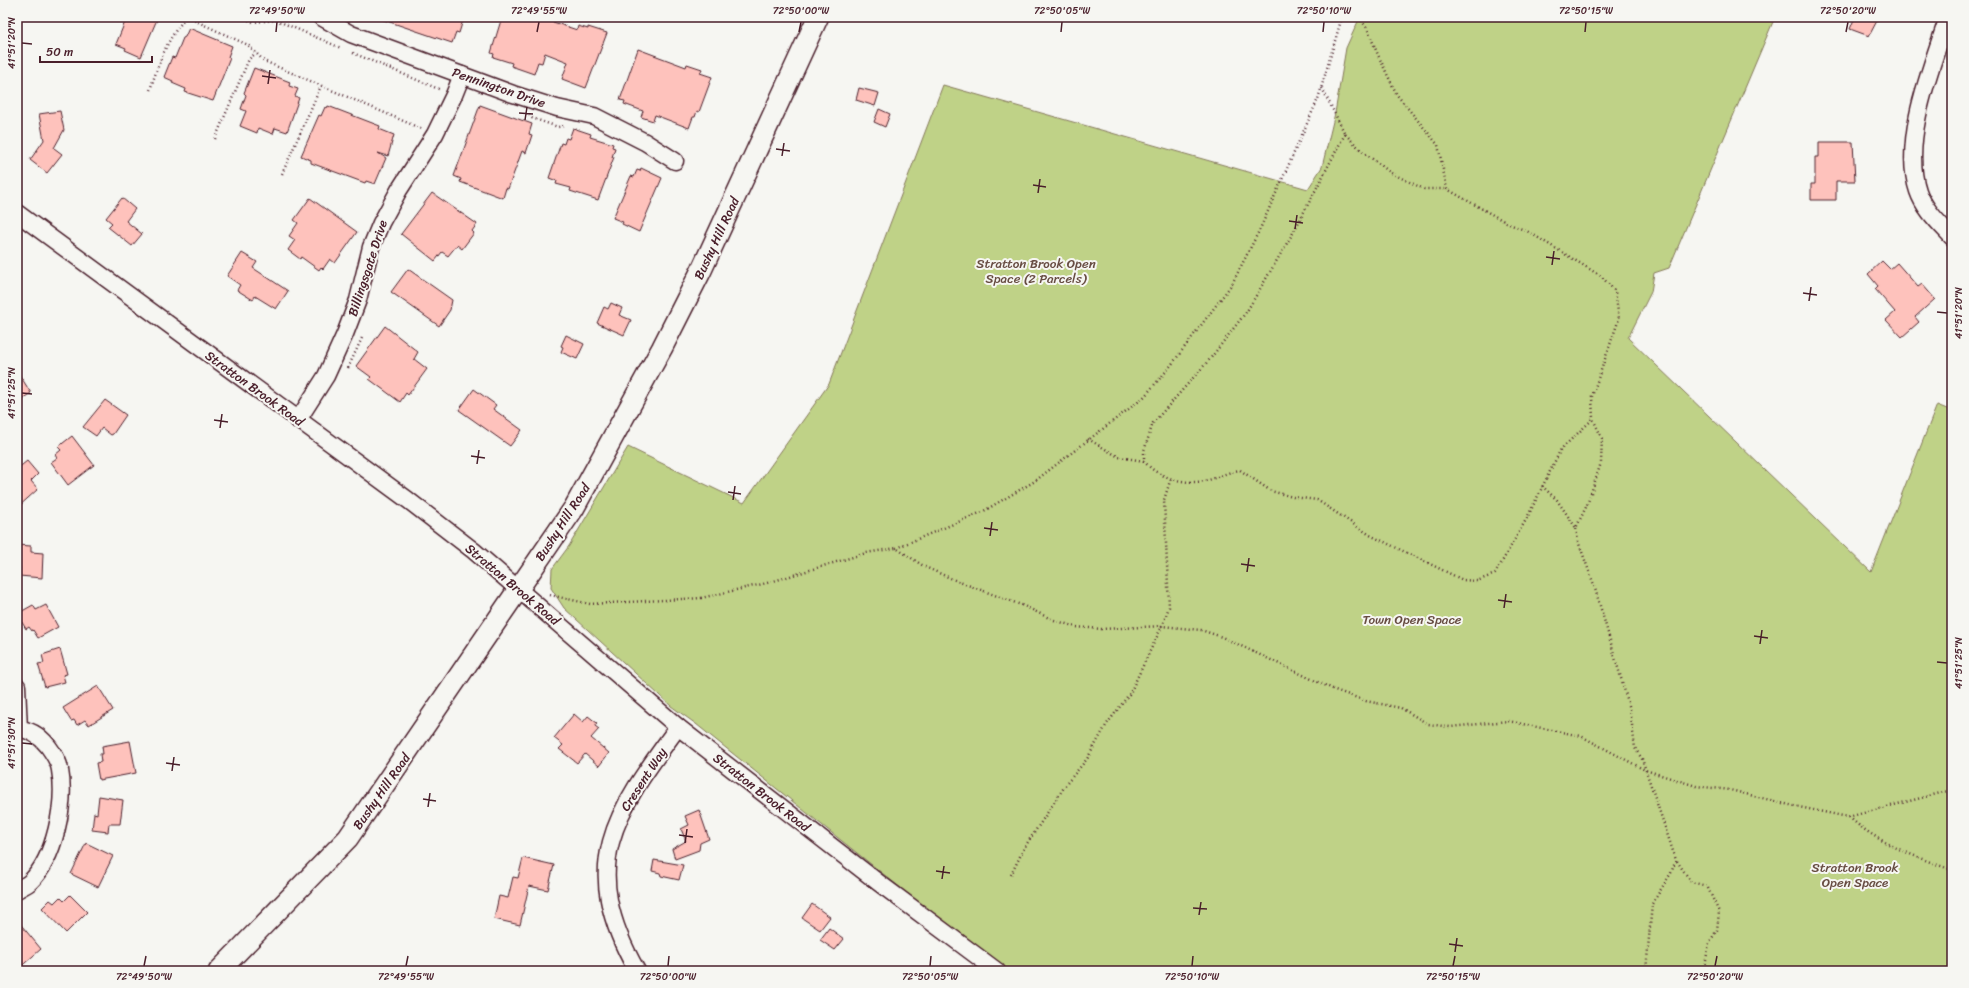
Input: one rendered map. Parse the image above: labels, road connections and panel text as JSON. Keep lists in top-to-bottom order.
{
  "streets": {
    "main road": ["Bushy Hill Road"],
    "street": [
      "Pennington Drive",
      "Billingsgate Drive",
      "Stratton Brook Road",
      "Cresent Way"
    ]
  },
  "crossings": [
    ["Pennington Drive", "Billingsgate Drive"],
    ["Bushy Hill Road", "Stratton Brook Road"],
    ["Billingsgate Drive", "Stratton Brook Road"],
    ["Stratton Brook Road", "Cresent Way"]
  ],
  "parks": ["Stratton Brook Open Space (2 Parcels)", "Town Open Space", "Stratton Brook Open Space"],
  "scale_bar": "50 m",
  "coordinates": [
    "72°49'50\"W",
    "72°49'55\"W",
    "72°50'00\"W",
    "72°50'05\"W",
    "72°50'10\"W",
    "72°50'15\"W",
    "72°50'20\"W",
    "41°51'20\"N",
    "41°51'25\"N",
    "41°51'30\"N"
  ]
}
